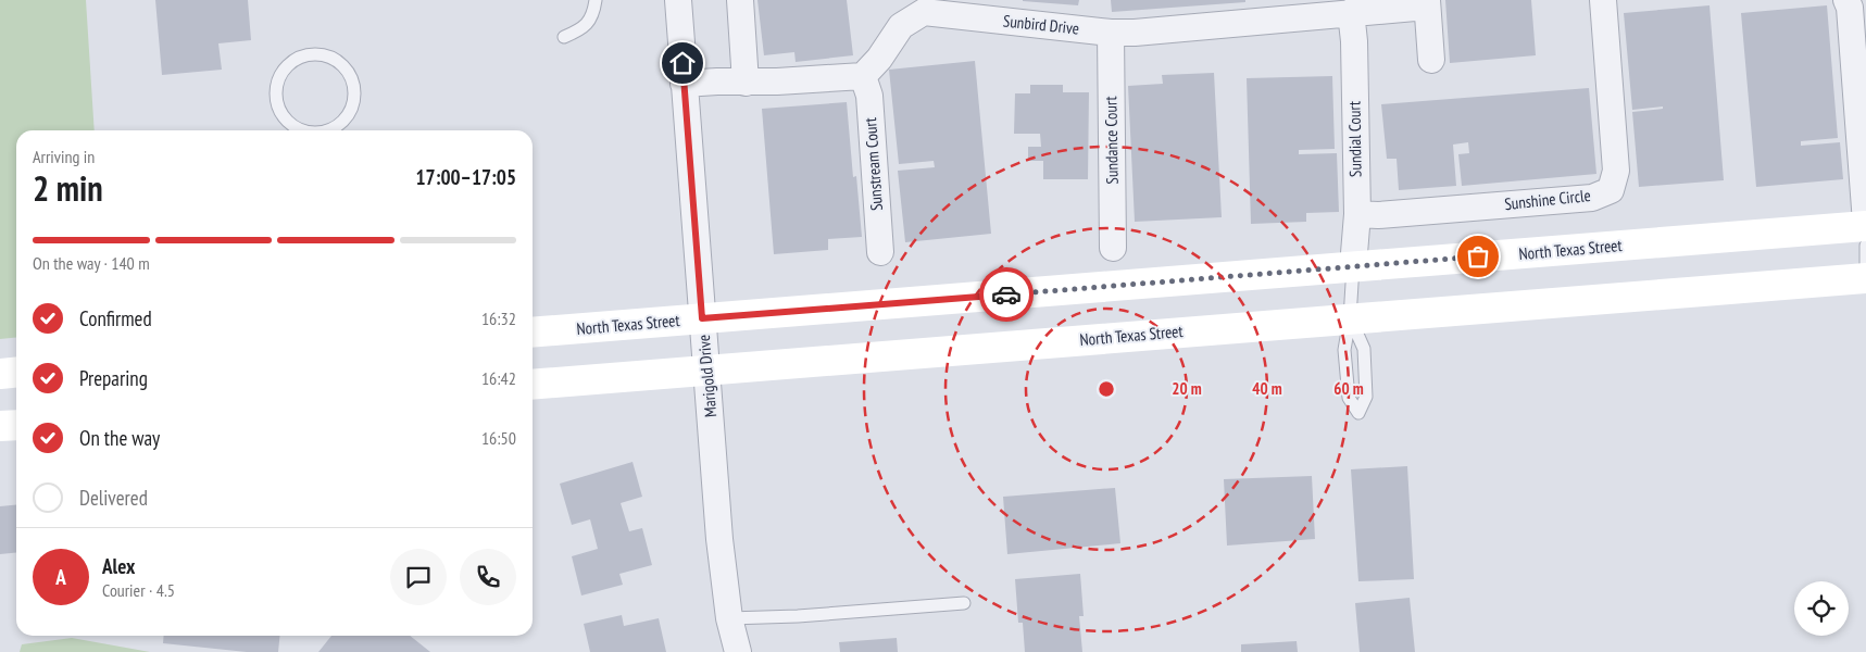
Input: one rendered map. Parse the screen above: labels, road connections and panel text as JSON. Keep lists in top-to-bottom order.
{
  "streets": {
    "main road": ["North Texas Street"],
    "street": [
      "Sunbird Drive",
      "Sundial Court",
      "Sundance Court",
      "Sunstream Court",
      "Sunshine Circle",
      "Marigold Drive"
    ]
  },
  "crossings": [
    ["Sunbird Drive", "Sundial Court"],
    ["Sunbird Drive", "Sundance Court"],
    ["Sunbird Drive", "Sunstream Court"],
    ["Sundial Court", "Sunshine Circle"],
    ["Sundial Court", "North Texas Street"],
    ["North Texas Street", "Marigold Drive"]
  ],
  "page": {
    "heading": ["2 min", "Arriving in", "17:00–17:05"],
    "panel": ["Alex", "Courier · 4.5"],
    "bar": "On the way · 140 m",
    "list": [
      ["Confirmed", "16:32"],
      ["Preparing", "16:42"],
      ["On the way", "16:50"],
      "Delivered"
    ],
    "round": "A"
  },
  "rings": ["20 m", "40 m", "60 m"]
}
